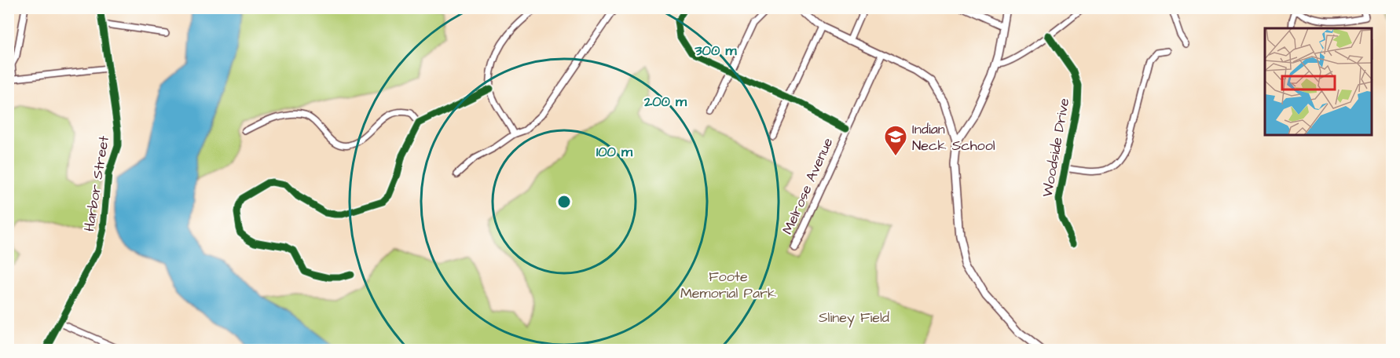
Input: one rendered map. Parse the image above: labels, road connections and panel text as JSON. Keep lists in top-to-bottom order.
{
  "streets": {
    "street": ["Woodside Drive", "Harbor Street", "Melrose Avenue"]
  },
  "parks": ["Foote Memorial Park", "Sliney Field"],
  "places": {
    "school or university": ["Indian Neck School"]
  },
  "rings": ["300 m", "200 m", "100 m"]
}
